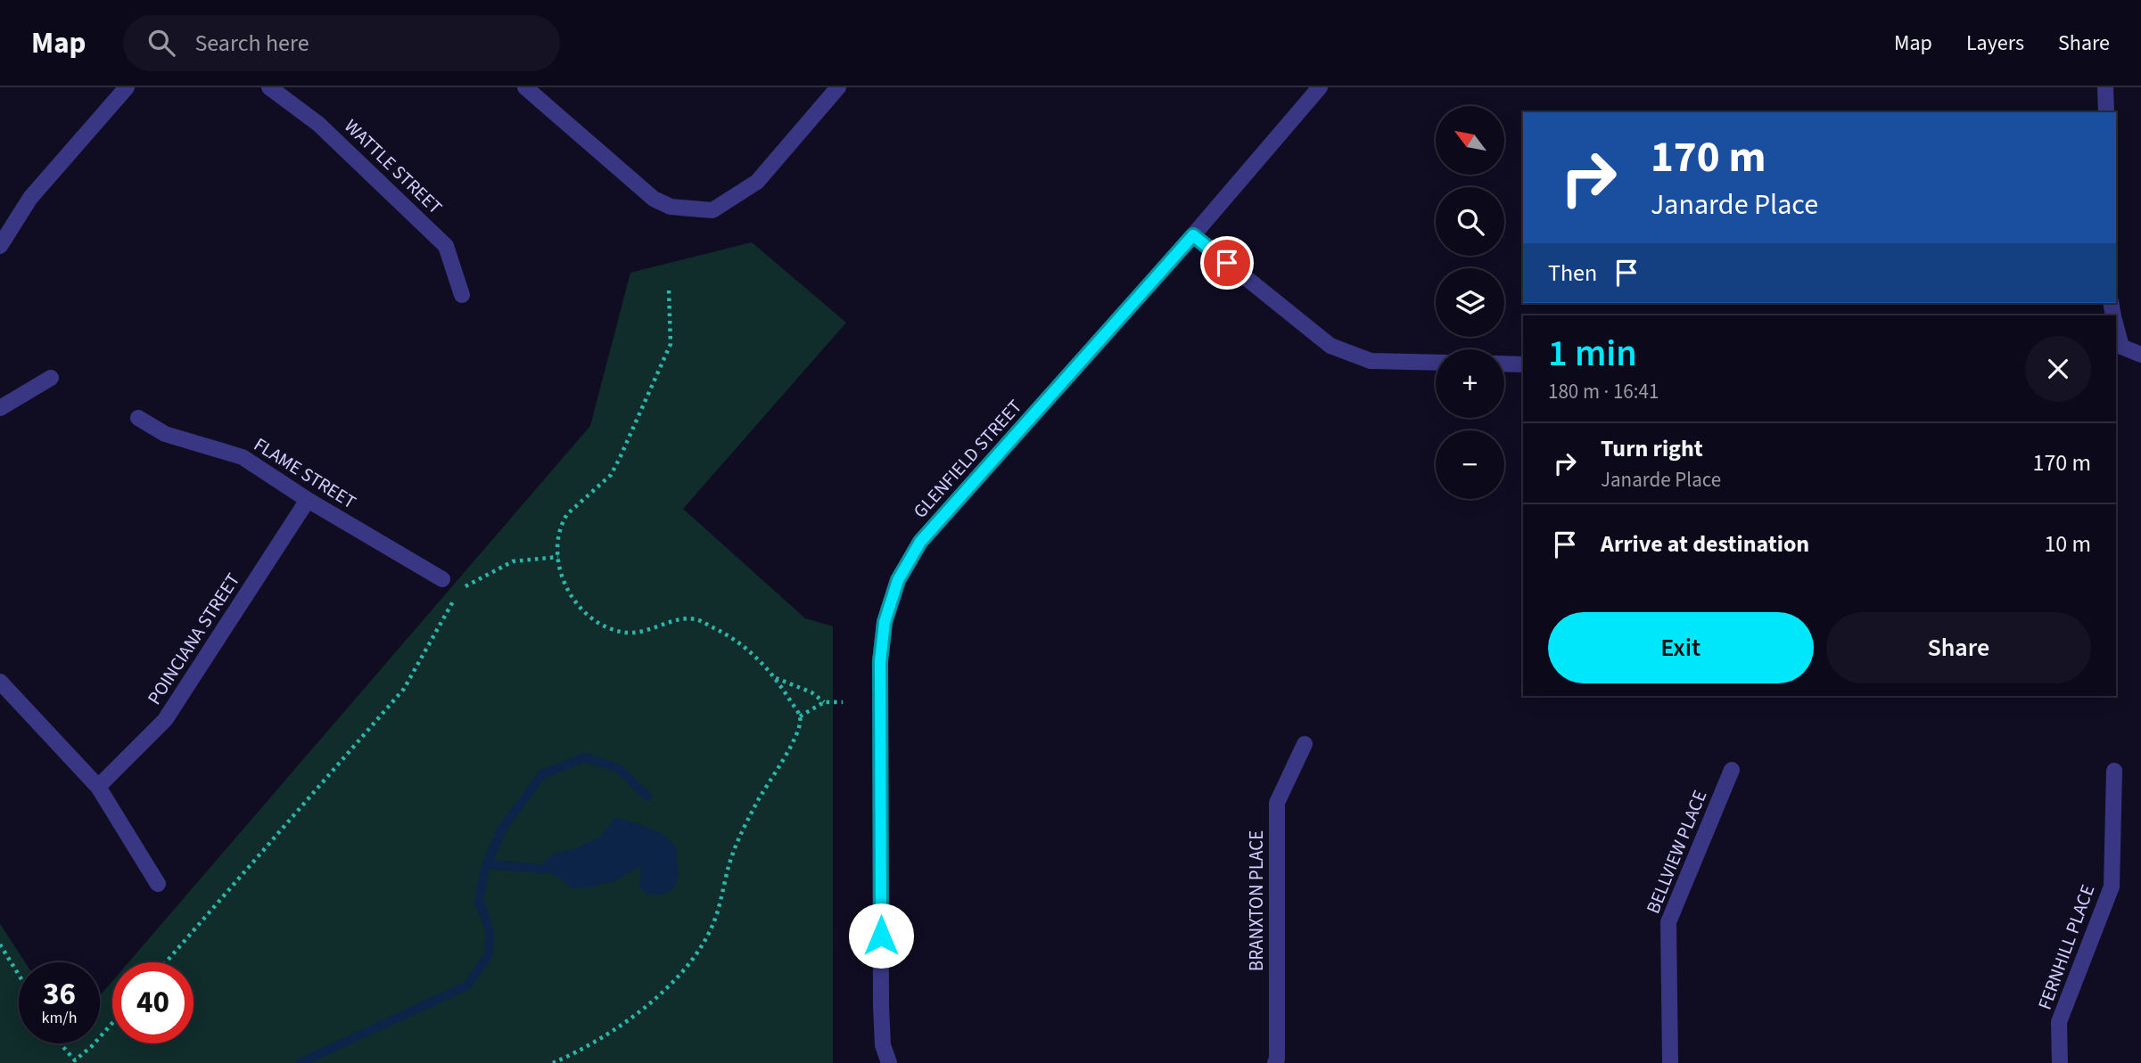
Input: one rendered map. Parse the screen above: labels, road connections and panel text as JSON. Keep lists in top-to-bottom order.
{
  "streets": {
    "street": [
      "WATTLE STREET",
      "GLENFIELD STREET",
      "FLAME STREET",
      "POINCIANA STREET",
      "BELLVIEW PLACE",
      "BRANXTON PLACE",
      "FERNHILL PLACE"
    ]
  },
  "crossings": [
    ["FLAME STREET", "POINCIANA STREET"]
  ],
  "north": "top left",
  "page": {
    "header": "Map",
    "search": "Search here",
    "nav": ["Map", "Layers", "Share"],
    "map_buttons": ["+", "−"],
    "turn": ["170 m", "Janarde Place"],
    "then": "Then",
    "heading": ["1 min", "180 m · 16:41"],
    "list": [
      {
        "name": "Turn right",
        "note": "Janarde Place",
        "value": "170 m"
      },
      {
        "name": "Arrive at destination",
        "value": "10 m"
      }
    ],
    "buttons": ["Exit", "Share"],
    "speed": "36 km/h",
    "limit": "40"
  }
}
